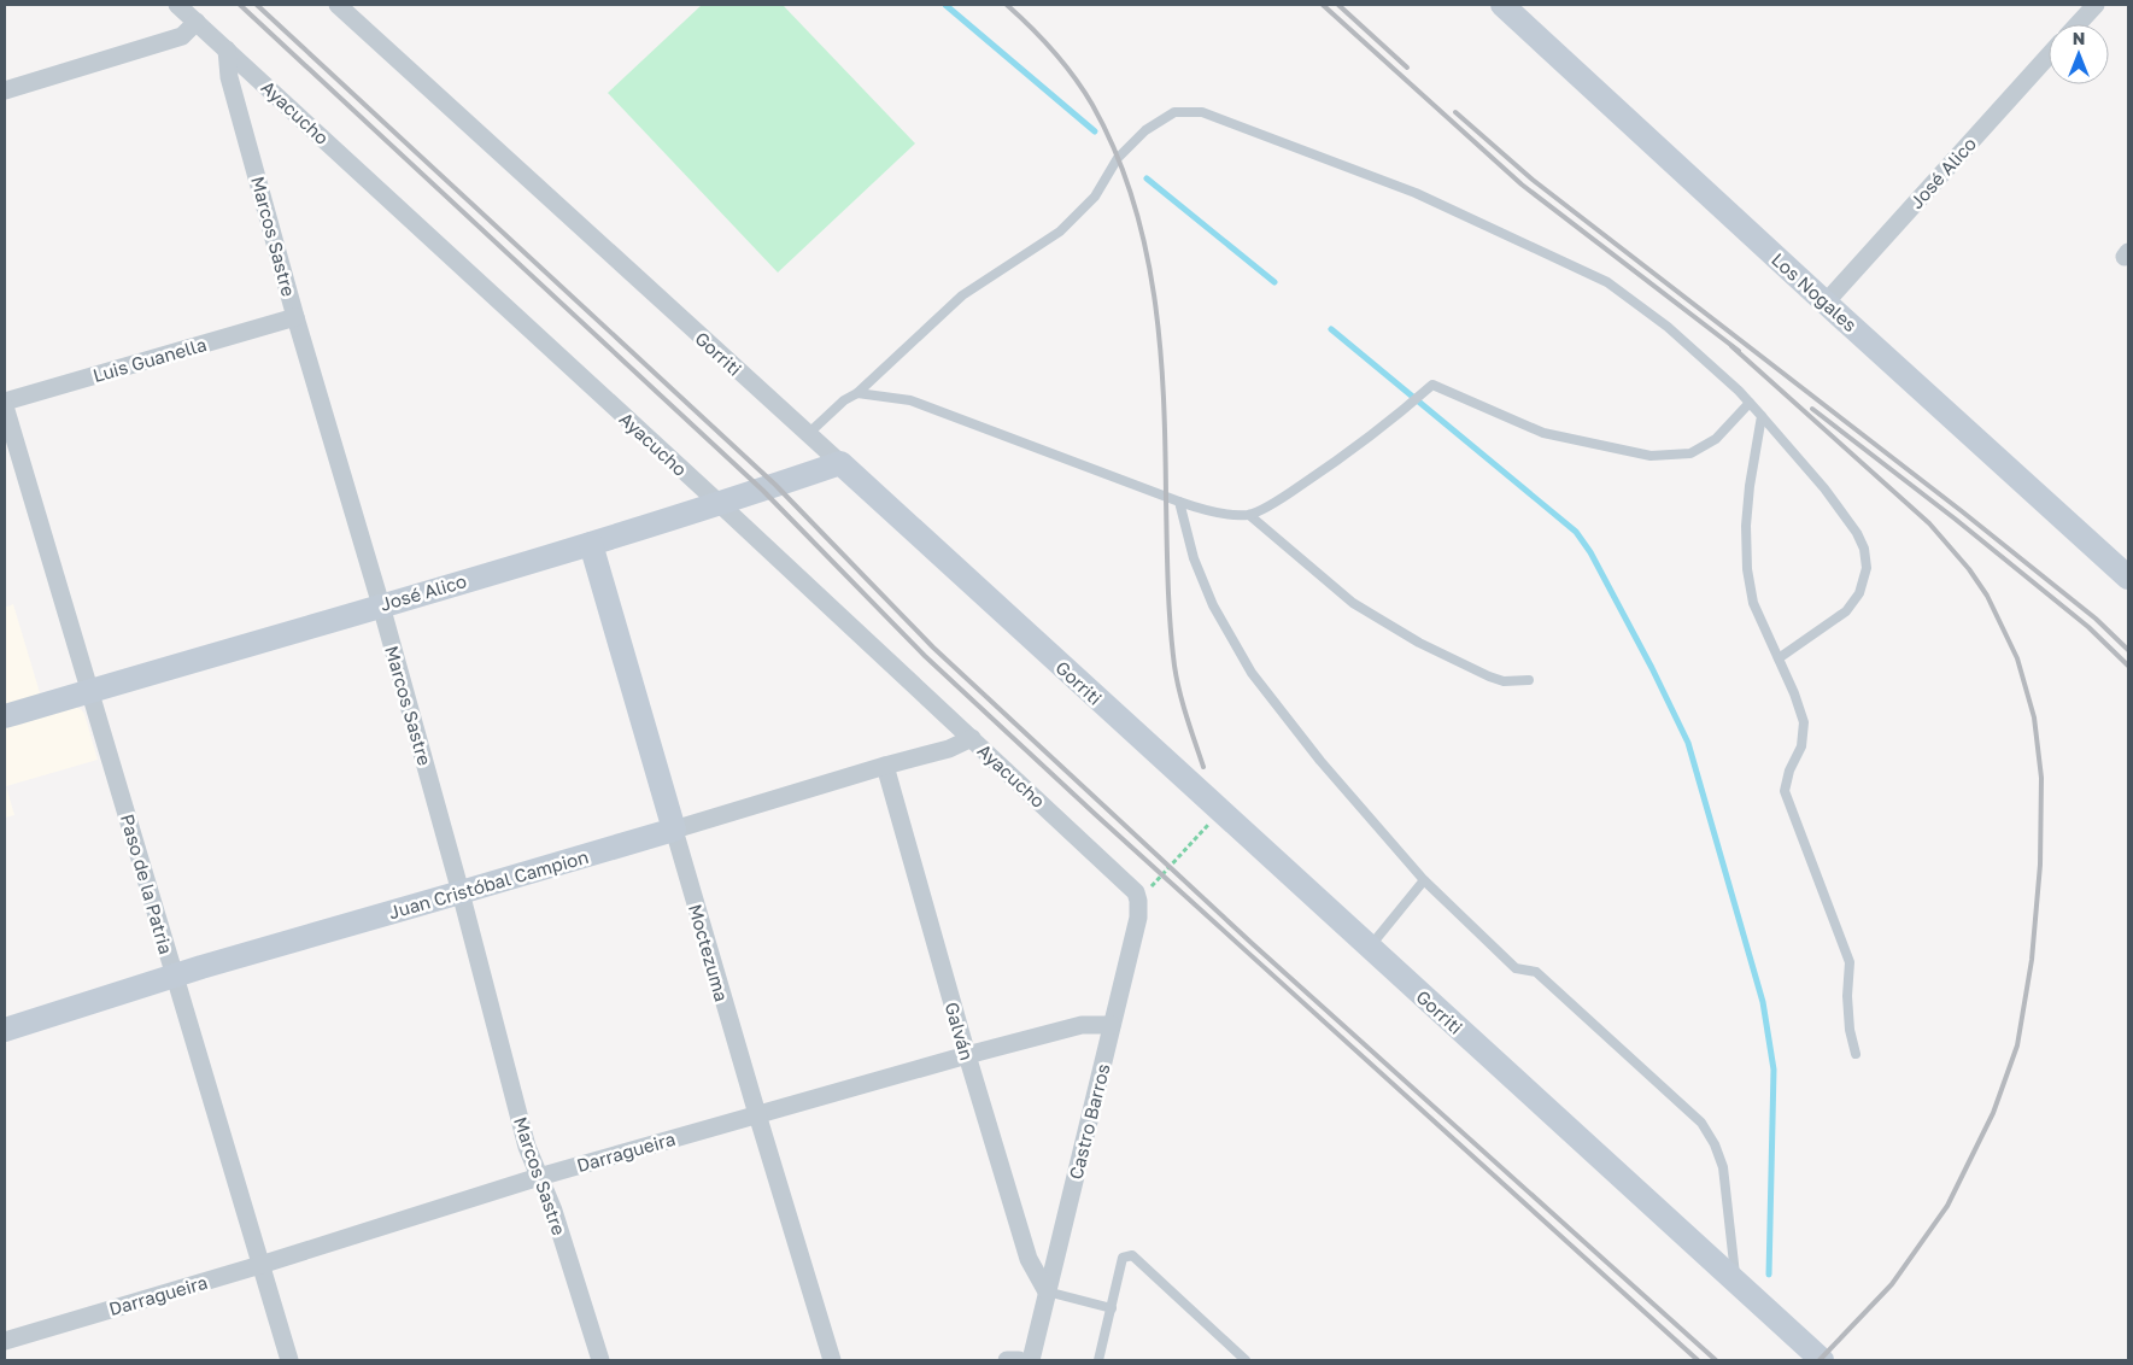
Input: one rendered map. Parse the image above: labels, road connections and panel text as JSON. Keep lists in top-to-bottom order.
{
  "streets": {
    "street": [
      "Ayacucho",
      "José Alico",
      "Marcos Sastre",
      "Los Nogales",
      "Gorriti",
      "Luis Guanella",
      "Paso de la Patria",
      "Juan Cristóbal Campion",
      "Moctezuma",
      "Galván",
      "Castro Barros",
      "Darragueira"
    ]
  },
  "crossings": [
    ["Ayacucho", "José Alico"],
    ["Ayacucho", "Marcos Sastre"],
    ["Ayacucho", "Juan Cristóbal Campion"],
    ["Ayacucho", "Castro Barros"],
    ["José Alico", "Marcos Sastre"],
    ["José Alico", "Los Nogales"],
    ["José Alico", "Gorriti"],
    ["José Alico", "Paso de la Patria"],
    ["José Alico", "Moctezuma"],
    ["Marcos Sastre", "Luis Guanella"],
    ["Marcos Sastre", "Juan Cristóbal Campion"],
    ["Marcos Sastre", "Darragueira"],
    ["Paso de la Patria", "Juan Cristóbal Campion"],
    ["Paso de la Patria", "Darragueira"],
    ["Juan Cristóbal Campion", "Moctezuma"],
    ["Juan Cristóbal Campion", "Galván"],
    ["Moctezuma", "Darragueira"],
    ["Galván", "Castro Barros"],
    ["Galván", "Darragueira"],
    ["Castro Barros", "Darragueira"]
  ],
  "north": "top"
}
